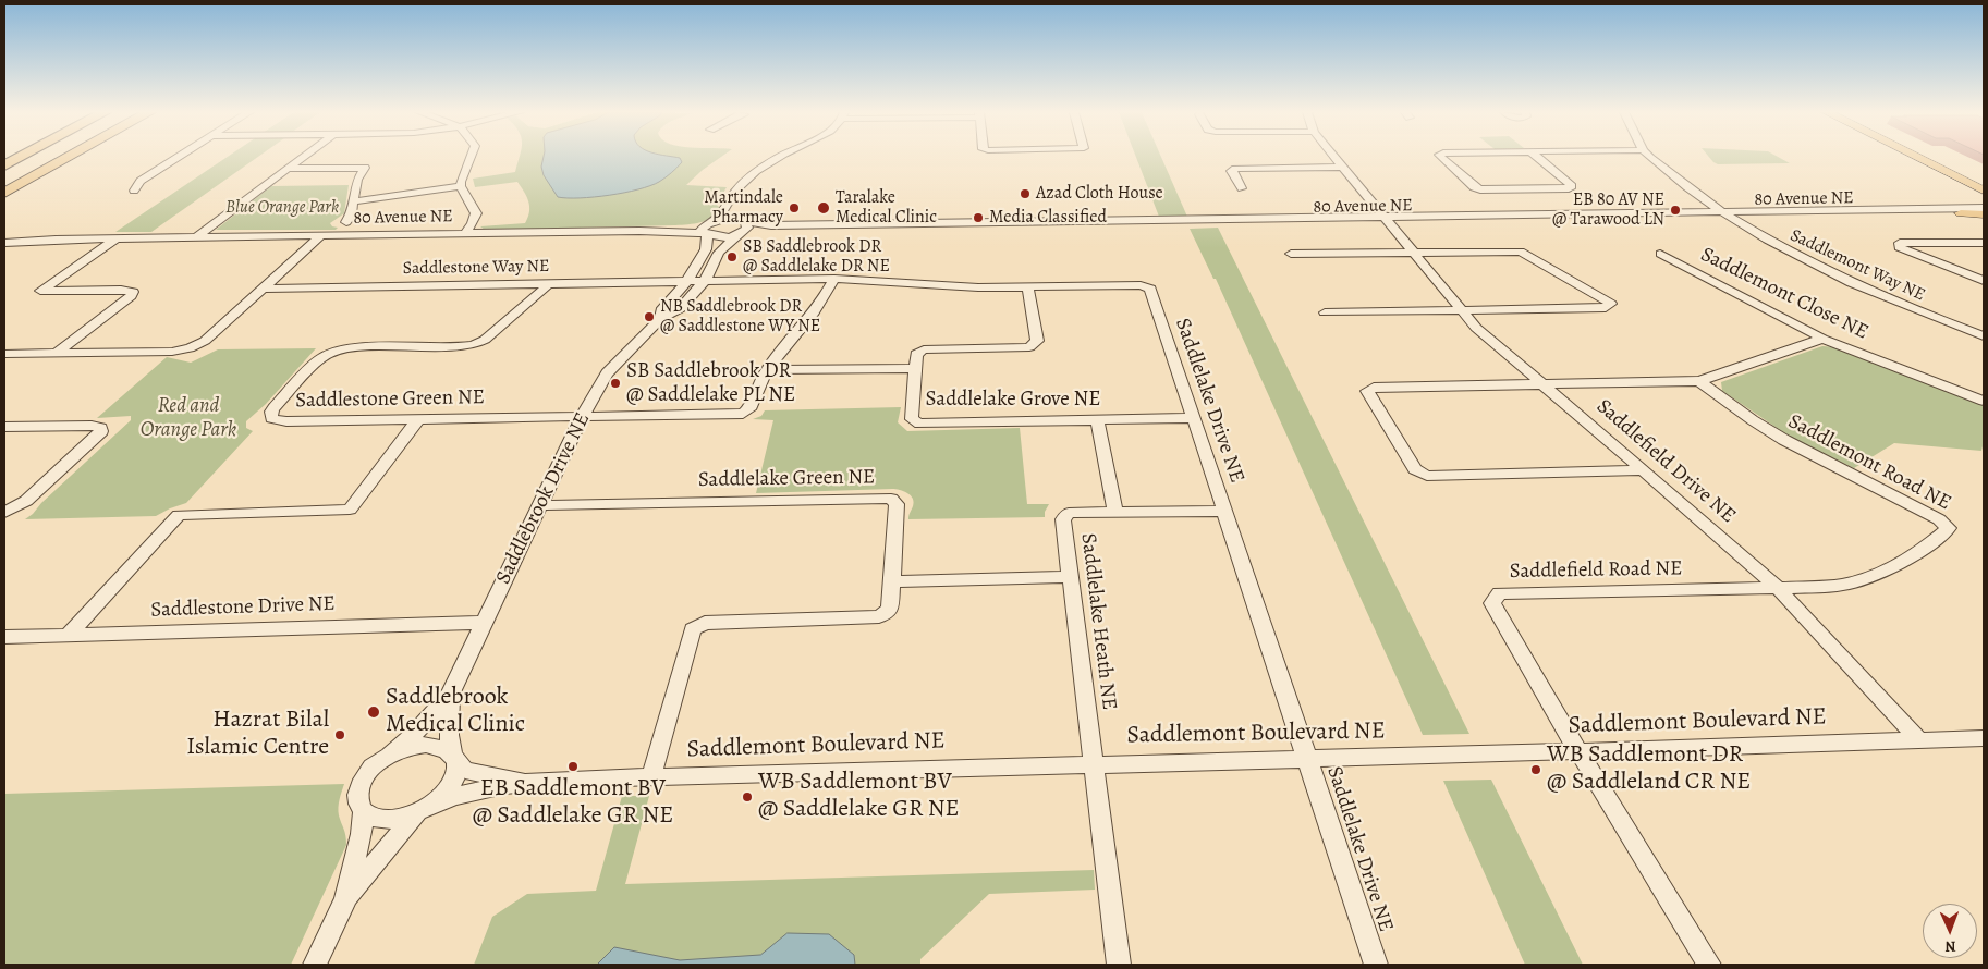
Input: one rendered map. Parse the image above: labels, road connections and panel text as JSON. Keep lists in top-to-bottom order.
{
  "streets": {
    "street": [
      "80 Avenue NE",
      "Saddlemont Way NE",
      "Saddlestone Way NE",
      "Saddlemont Close NE",
      "Saddlestone Green NE",
      "Saddlelake Grove NE",
      "Saddlelake Drive NE",
      "Saddlefield Drive NE",
      "Saddlemont Road NE",
      "Saddlelake Green NE",
      "Saddlebrook Drive NE",
      "Saddlefield Road NE",
      "Saddlestone Drive NE",
      "Saddlelake Heath NE",
      "Saddlemont Boulevard NE"
    ]
  },
  "crossings": [
    ["80 Avenue NE", "Saddlemont Way NE"],
    ["80 Avenue NE", "Saddlefield Drive NE"],
    ["80 Avenue NE", "Saddlebrook Drive NE"],
    ["Saddlestone Way NE", "Saddlestone Green NE"],
    ["Saddlestone Way NE", "Saddlelake Drive NE"],
    ["Saddlestone Way NE", "Saddlebrook Drive NE"],
    ["Saddlestone Green NE", "Saddlebrook Drive NE"],
    ["Saddlelake Grove NE", "Saddlelake Drive NE"],
    ["Saddlelake Drive NE", "Saddlebrook Drive NE"],
    ["Saddlelake Drive NE", "Saddlelake Heath NE"],
    ["Saddlelake Drive NE", "Saddlemont Boulevard NE"],
    ["Saddlefield Drive NE", "Saddlemont Road NE"],
    ["Saddlefield Drive NE", "Saddlefield Road NE"],
    ["Saddlefield Drive NE", "Saddlemont Boulevard NE"],
    ["Saddlemont Road NE", "Saddlefield Road NE"],
    ["Saddlelake Green NE", "Saddlebrook Drive NE"],
    ["Saddlelake Green NE", "Saddlemont Boulevard NE"],
    ["Saddlebrook Drive NE", "Saddlestone Drive NE"],
    ["Saddlebrook Drive NE", "Saddlemont Boulevard NE"],
    ["Saddlefield Road NE", "Saddlemont Boulevard NE"],
    ["Saddlelake Heath NE", "Saddlemont Boulevard NE"]
  ],
  "parks": ["Blue Orange Park", "Red and Orange Park"],
  "places": [
    "Azad Cloth House",
    "Martindale Pharmacy",
    "Taralake Medical Clinic",
    "EB 80 AV NE @ Tarawood LN",
    "Media Classified",
    "SB Saddlebrook DR @ Saddlelake DR NE",
    "NB Saddlebrook DR @ Saddlestone WY NE",
    "SB Saddlebrook DR @ Saddlelake PL NE",
    "Saddlebrook Medical Clinic",
    "Hazrat Bilal Islamic Centre",
    "EB Saddlemont BV @ Saddlelake GR NE",
    "WB Saddlemont DR @ Saddleland CR NE",
    "WB Saddlemont BV @ Saddlelake GR NE"
  ],
  "north": "bottom"
}
